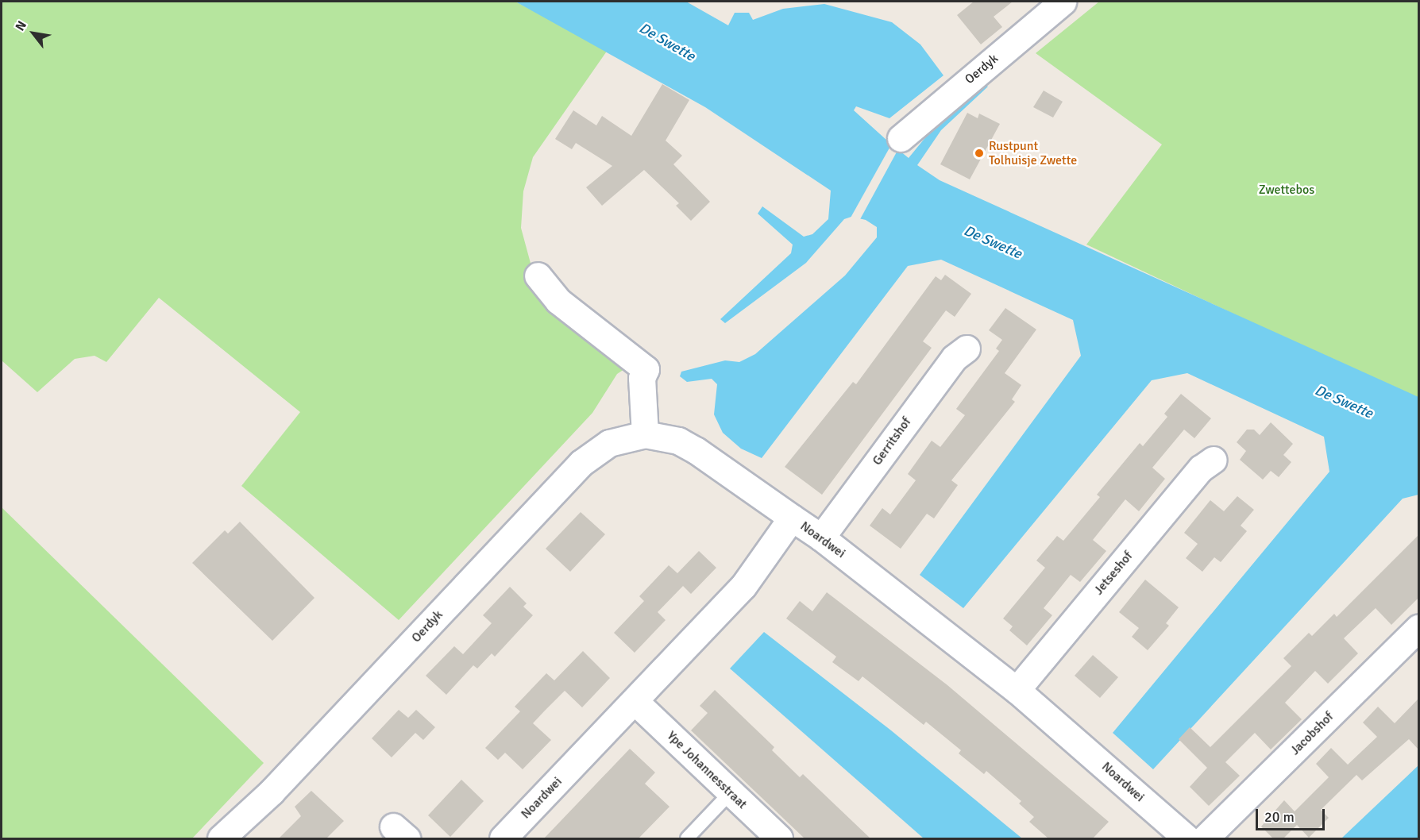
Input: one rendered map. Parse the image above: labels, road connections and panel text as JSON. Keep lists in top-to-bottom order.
{
  "streets": {
    "street": [
      "Oerdyk",
      "Gerritshof",
      "Noardwei",
      "Jetseshof",
      "Jacobshof",
      "Ype Johannesstraat"
    ]
  },
  "crossings": [
    ["Oerdyk", "Noardwei"],
    ["Gerritshof", "Noardwei"],
    ["Noardwei", "Jetseshof"],
    ["Noardwei", "Ype Johannesstraat"]
  ],
  "water": ["De Swette"],
  "parks": ["Zwettebos"],
  "places": ["Rustpunt Tolhuisje Zwette"],
  "scale_bar": "20 m",
  "north": "top left"
}
